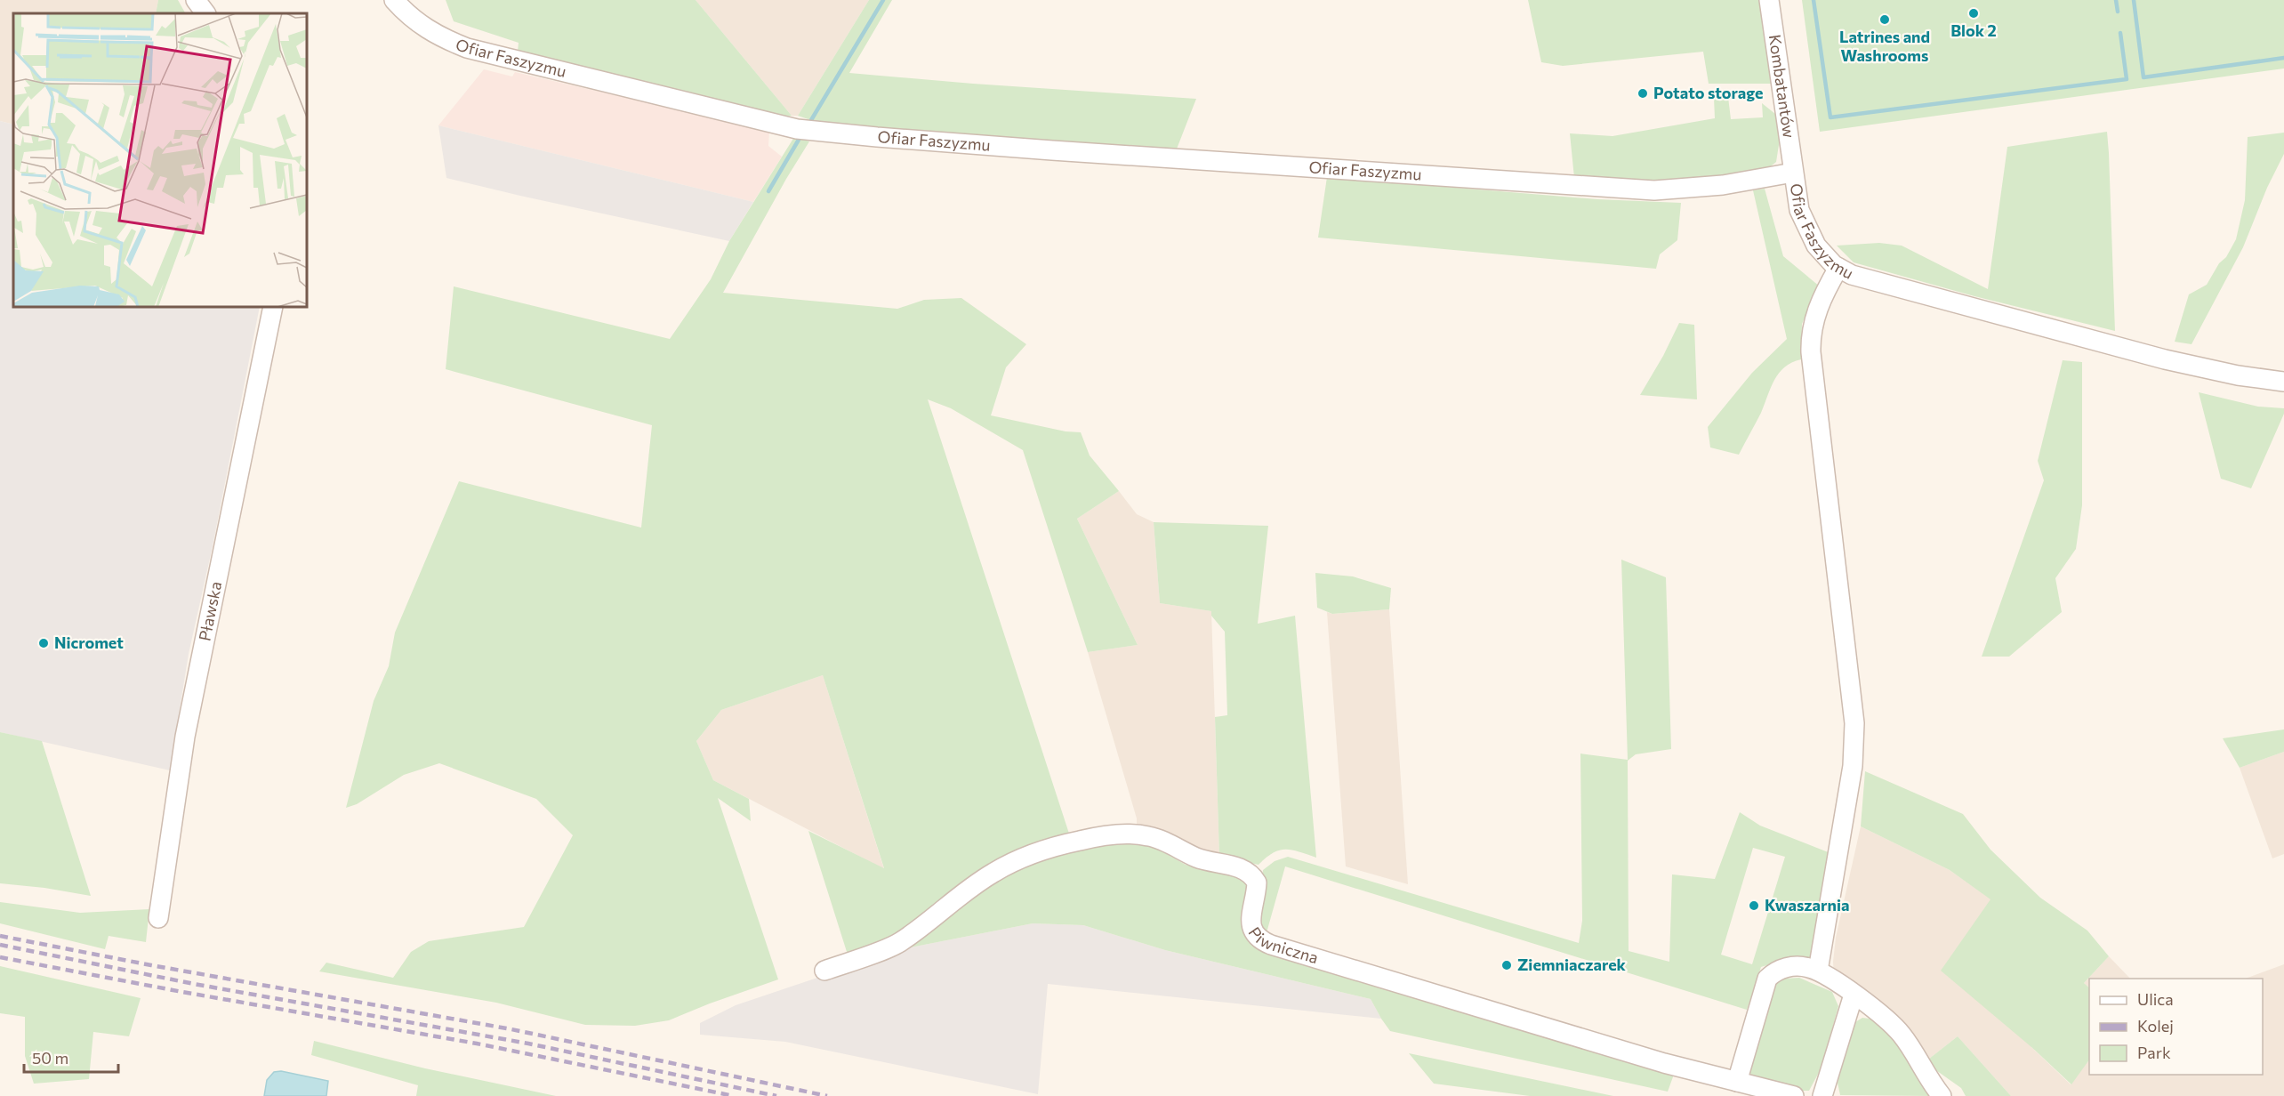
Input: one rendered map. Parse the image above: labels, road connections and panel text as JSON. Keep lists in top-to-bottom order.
{
  "streets": {
    "street": [
      "Ofiar Faszyzmu",
      "Kombatantów",
      "Pławska",
      "Piwniczna"
    ]
  },
  "crossings": [
    ["Ofiar Faszyzmu", "Kombatantów"]
  ],
  "places": [
    "Blok 2",
    "Latrines and Washrooms",
    "Potato storage",
    "Nicromet",
    "Kwaszarnia",
    "Ziemniaczarek"
  ],
  "legend": ["Ulica", "Kolej", "Park"],
  "scale_bar": "50 m"
}
